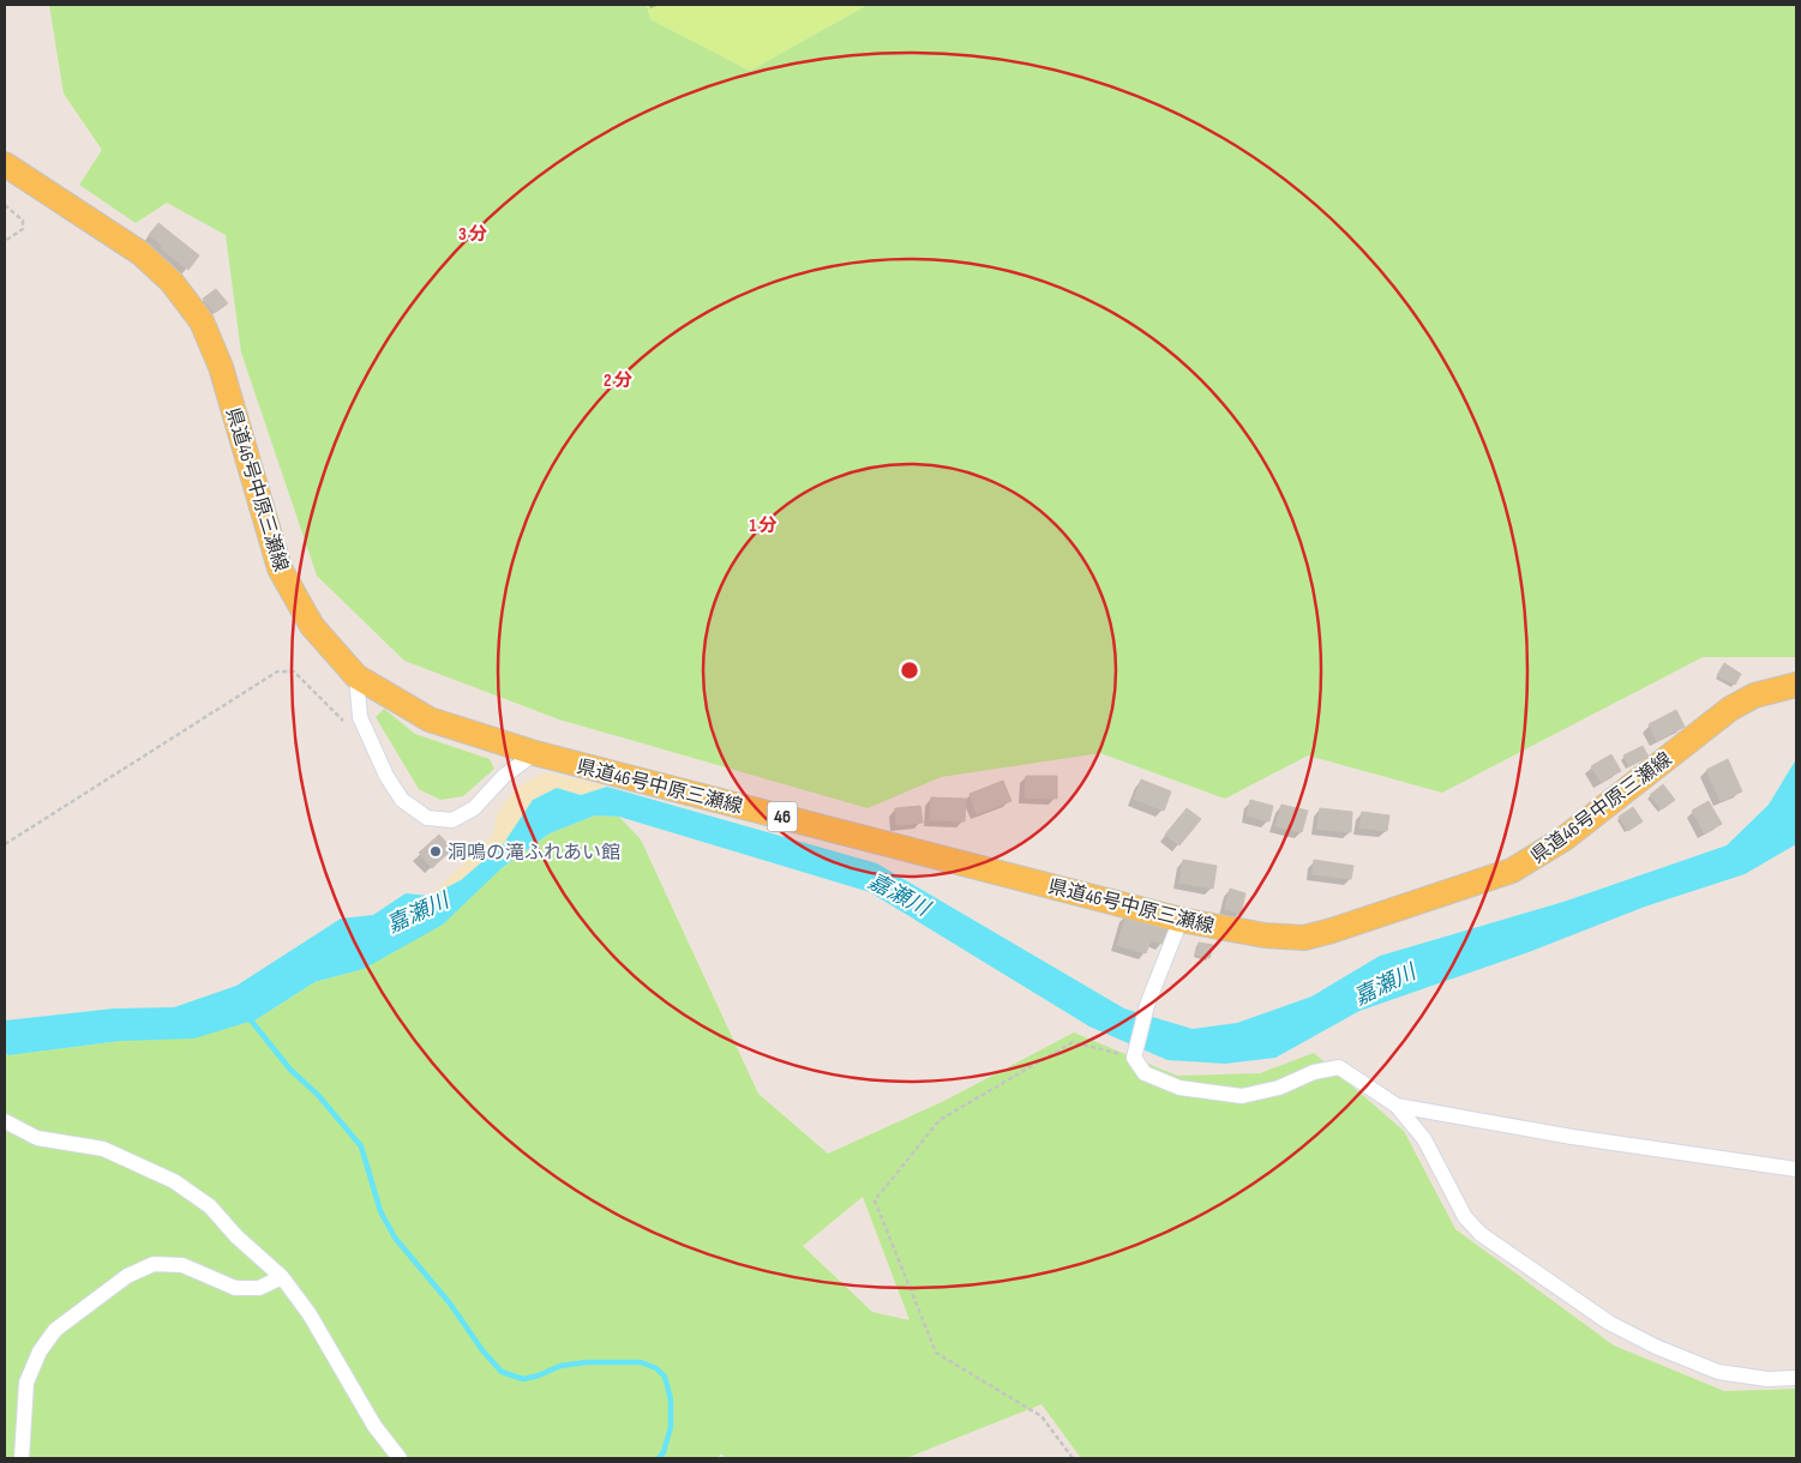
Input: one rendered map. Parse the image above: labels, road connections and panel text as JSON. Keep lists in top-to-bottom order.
{
  "streets": {
    "main road": ["県道46号中原三瀬線", "46"]
  },
  "water": ["嘉瀬川"],
  "places": ["洞鳴の滝ふれあい館"],
  "rings": ["3 分", "2 分", "1 分"]
}
